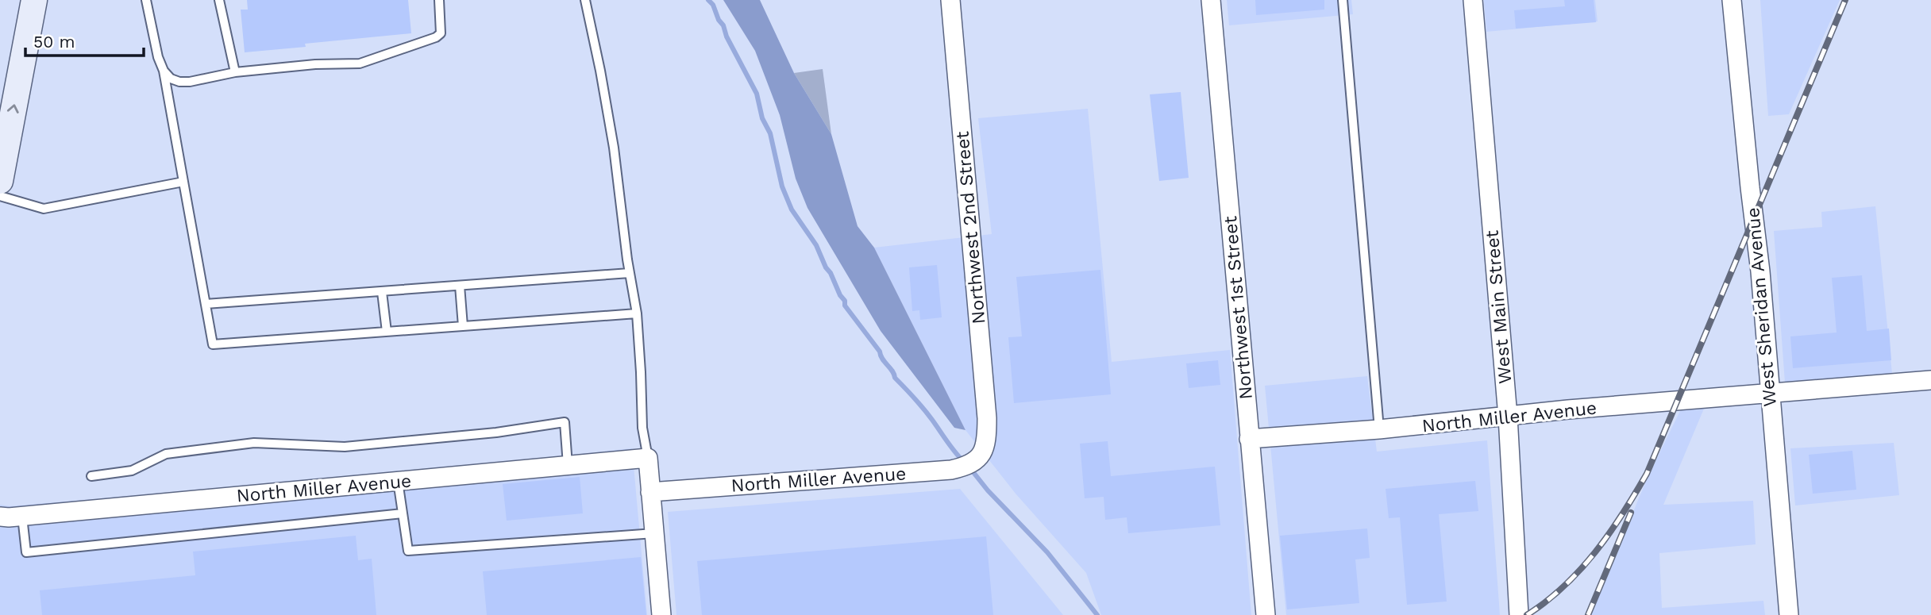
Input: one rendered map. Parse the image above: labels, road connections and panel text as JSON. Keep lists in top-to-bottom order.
{
  "streets": {
    "street": [
      "Northwest 2nd Street",
      "West Main Street",
      "West Sheridan Avenue",
      "Northwest 1st Street",
      "North Miller Avenue"
    ]
  },
  "crossings": [
    ["Northwest 2nd Street", "North Miller Avenue"],
    ["West Main Street", "North Miller Avenue"],
    ["West Sheridan Avenue", "North Miller Avenue"],
    ["Northwest 1st Street", "North Miller Avenue"]
  ],
  "scale_bar": "50 m"
}
